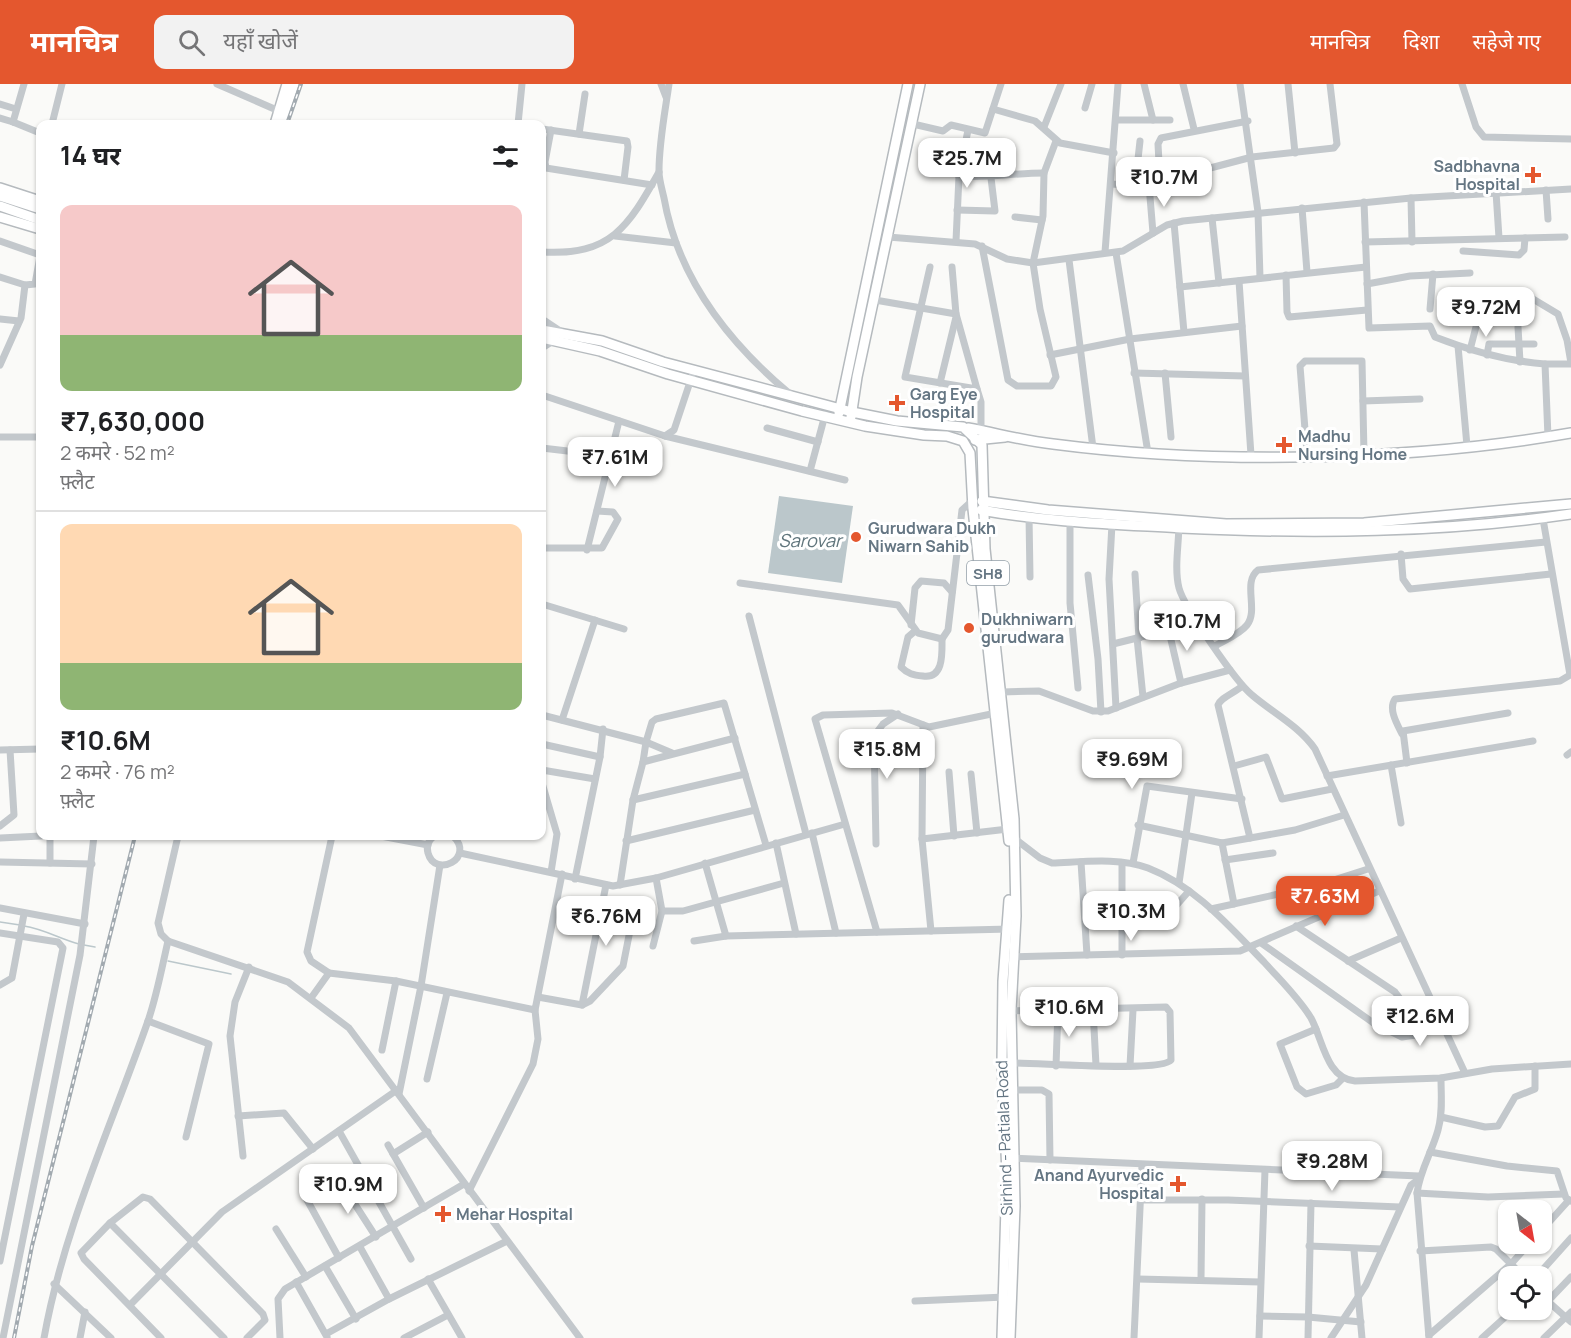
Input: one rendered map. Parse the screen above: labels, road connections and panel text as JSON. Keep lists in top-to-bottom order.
{
  "streets": {
    "main road": ["SH8", "Sirhind - Patiala Road"]
  },
  "water": ["Sarovar"],
  "places": {
    "health": [
      "Sadbhavna Hospital",
      "Garg Eye Hospital",
      "Madhu Nursing Home",
      "Anand Ayurvedic Hospital",
      "Mehar Hospital"
    ],
    "other": ["Gurudwara Dukh Niwarn Sahib", "Dukhniwarn gurudwara"]
  },
  "north": "bottom right",
  "page": {
    "header": "मानचित्र",
    "search": "यहाँ खोजें",
    "nav": ["मानचित्र", "दिशा", "सहेजे गए"],
    "heading": "14 घर",
    "price": [
      "₹25.7M",
      "₹10.7M",
      "₹9.72M",
      "₹7.61M",
      "₹10.7M",
      "₹15.8M",
      "₹9.69M",
      "₹7.63M",
      "₹10.3M",
      "₹6.76M",
      "₹10.6M",
      "₹12.6M",
      "₹9.28M",
      "₹10.9M"
    ],
    "list": [
      {
        "name": "₹7,630,000",
        "note": "2 कमरे · 52 m² · फ़्लैट"
      },
      {
        "name": "₹10.6M",
        "note": "2 कमरे · 76 m² · फ़्लैट"
      }
    ]
  }
}
